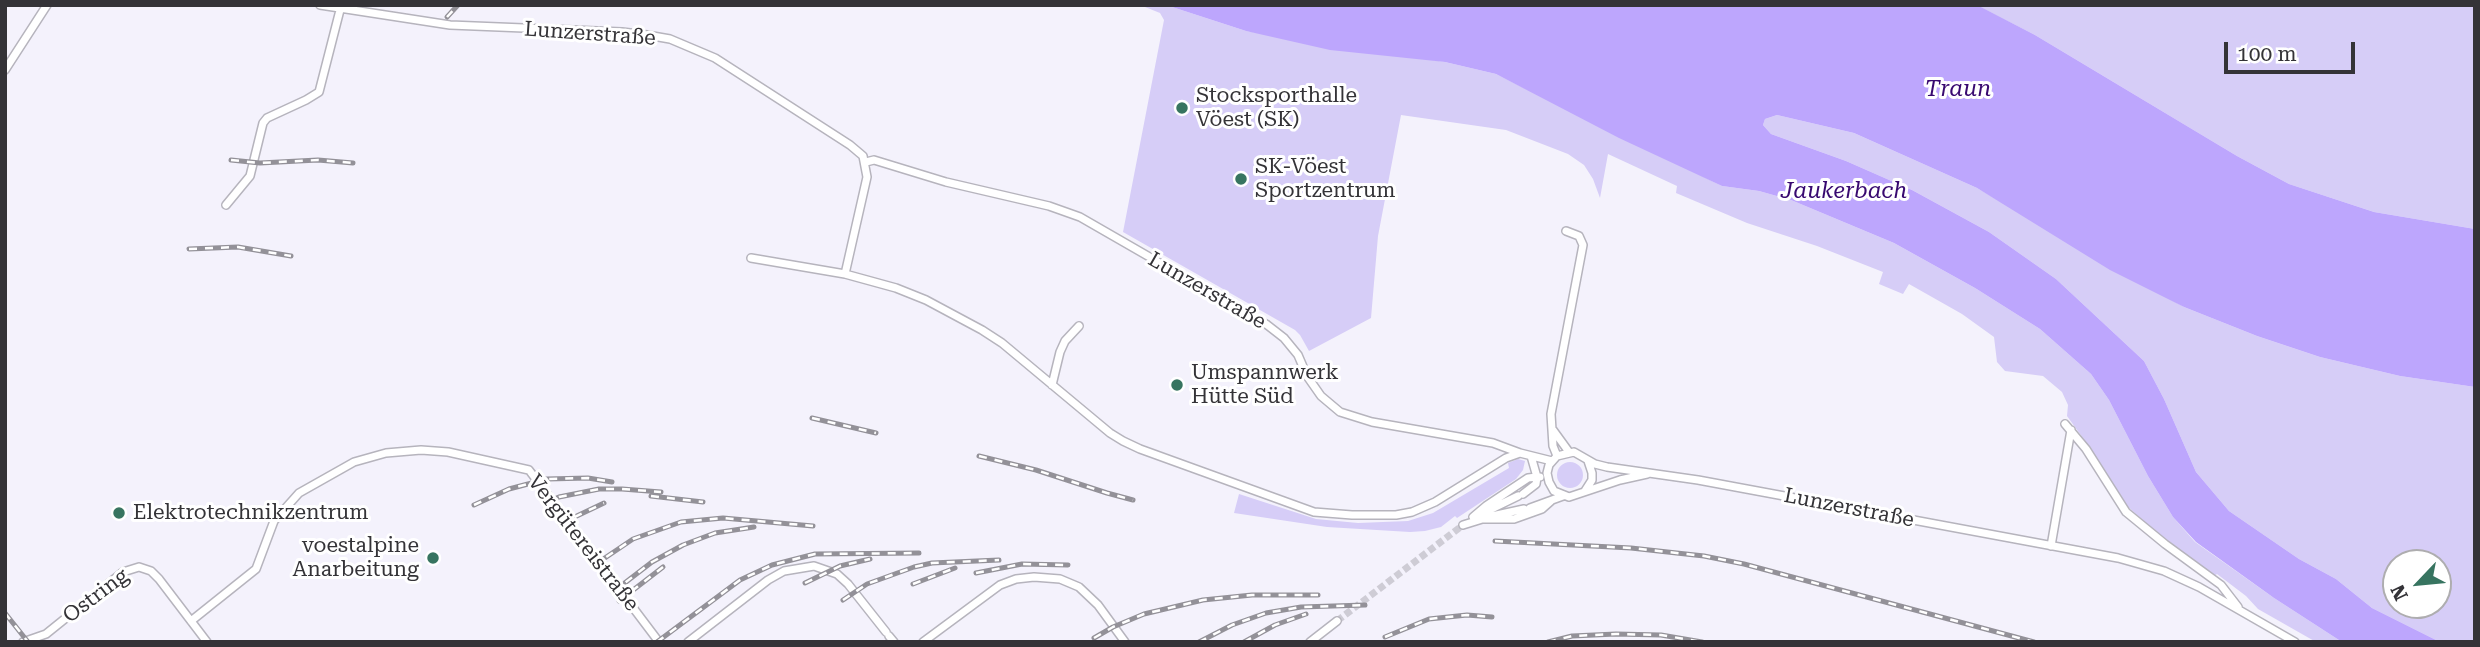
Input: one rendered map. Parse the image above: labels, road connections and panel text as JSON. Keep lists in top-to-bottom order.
{
  "streets": {
    "street": ["Lunzerstraße", "Vergütereistraße", "Ostring"]
  },
  "crossings": [
    ["Vergütereistraße", "Ostring"]
  ],
  "water": ["Traun", "Jaukerbach"],
  "places": [
    "Stocksporthalle Vöest (SK)",
    "SK-Vöest Sportzentrum",
    "Umspannwerk Hütte Süd",
    "Elektrotechnikzentrum",
    "voestalpine Anarbeitung"
  ],
  "scale_bar": "100 m",
  "north": "bottom left"
}
